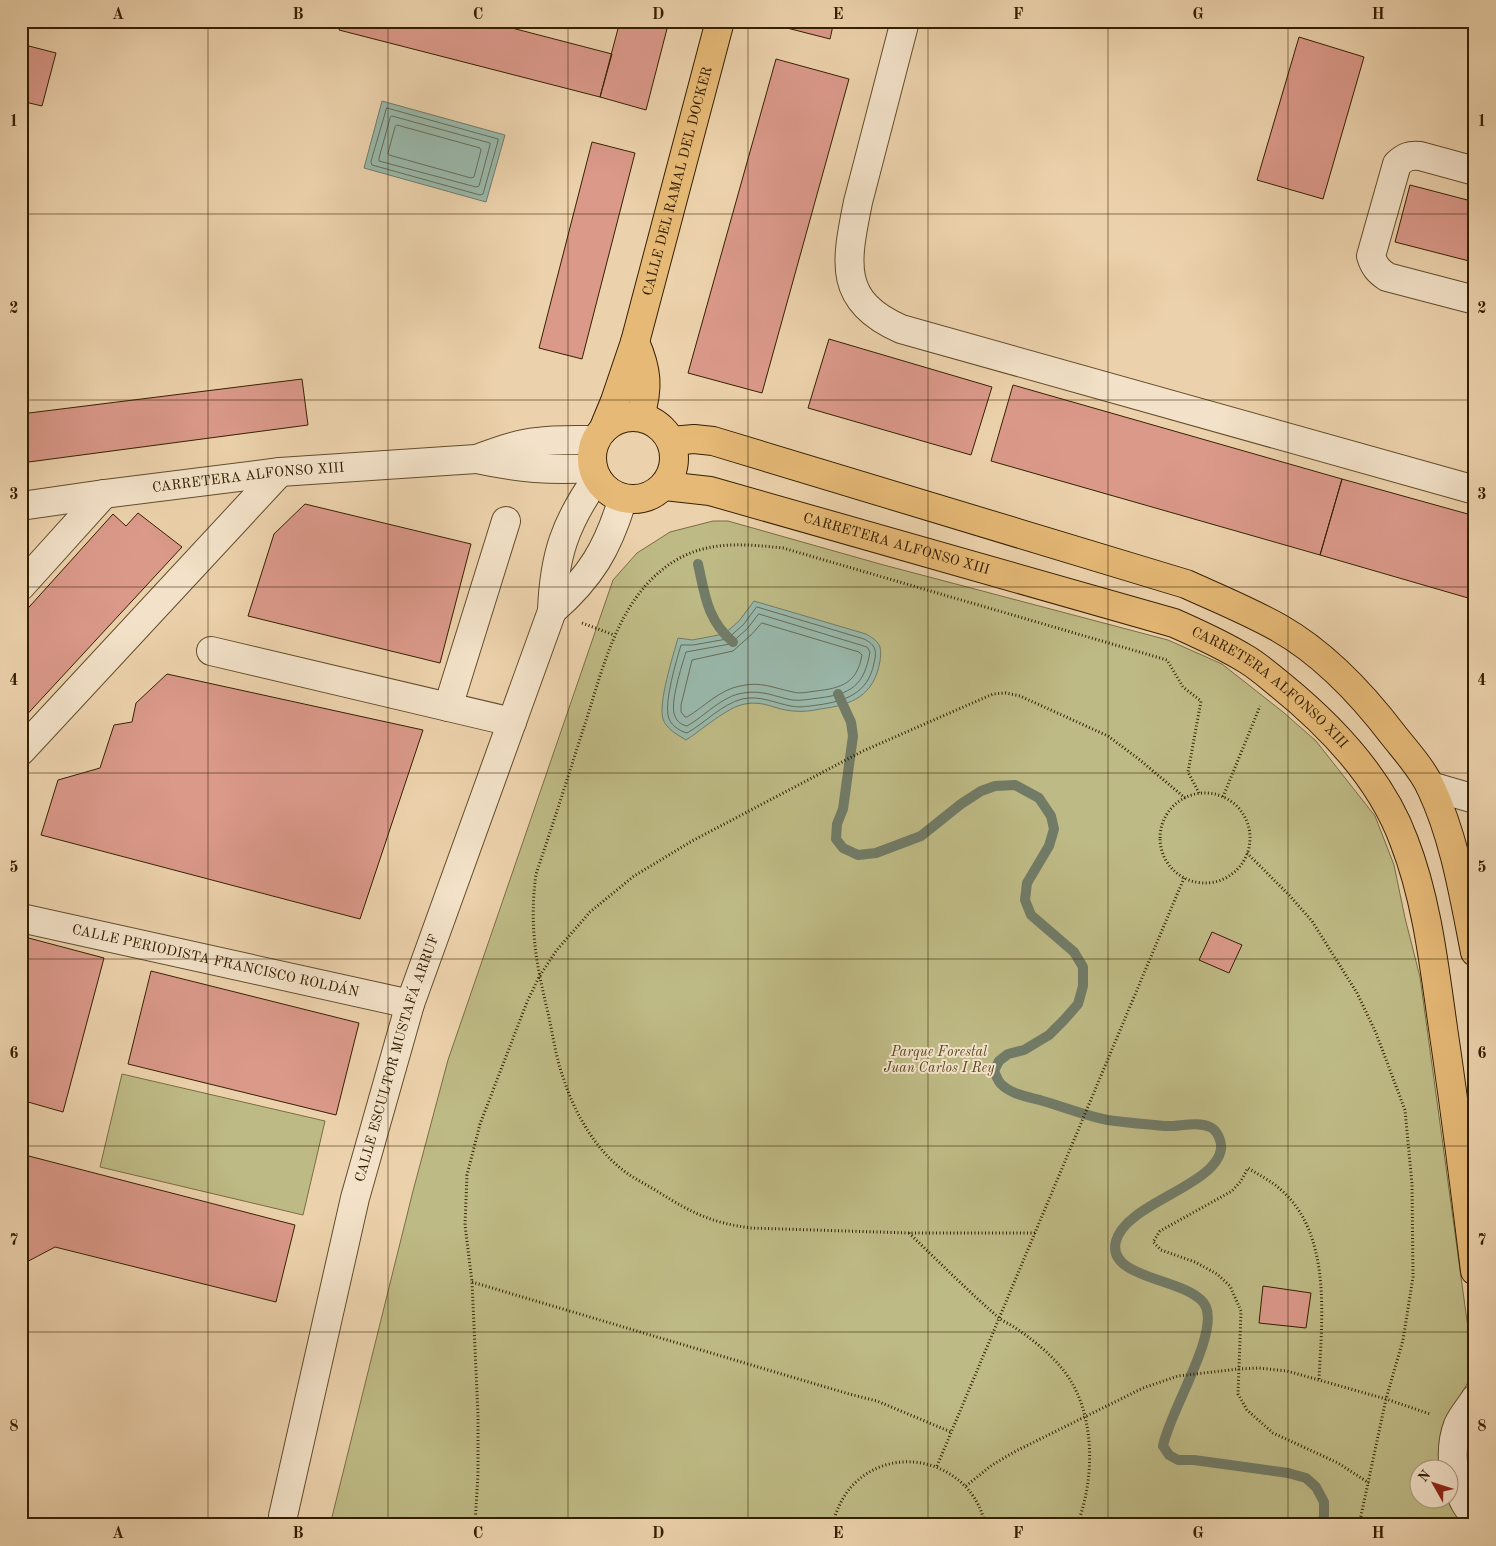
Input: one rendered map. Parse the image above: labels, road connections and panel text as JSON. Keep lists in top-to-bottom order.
{
  "streets": {
    "main road": ["CALLE DEL RAMAL DEL DOCKER", "CARRETERA ALFONSO XIII"],
    "street": ["CALLE PERIODISTA FRANCISCO ROLDÁN", "CALLE ESCULTOR MUSTAFÁ ARRUF"]
  },
  "crossings": [
    ["CALLE DEL RAMAL DEL DOCKER", "CARRETERA ALFONSO XIII"],
    ["CALLE DEL RAMAL DEL DOCKER", "CALLE ESCULTOR MUSTAFÁ ARRUF"],
    ["CARRETERA ALFONSO XIII", "CALLE ESCULTOR MUSTAFÁ ARRUF"],
    ["CALLE PERIODISTA FRANCISCO ROLDÁN", "CALLE ESCULTOR MUSTAFÁ ARRUF"]
  ],
  "parks": ["Parque Forestal Juan Carlos I Rey"],
  "north": "top left",
  "grid": {
    "columns": [
      "A",
      "B",
      "C",
      "D",
      "E",
      "F",
      "G",
      "H"
    ],
    "rows": [
      "1",
      "2",
      "3",
      "4",
      "5",
      "6",
      "7",
      "8"
    ]
  }
}
